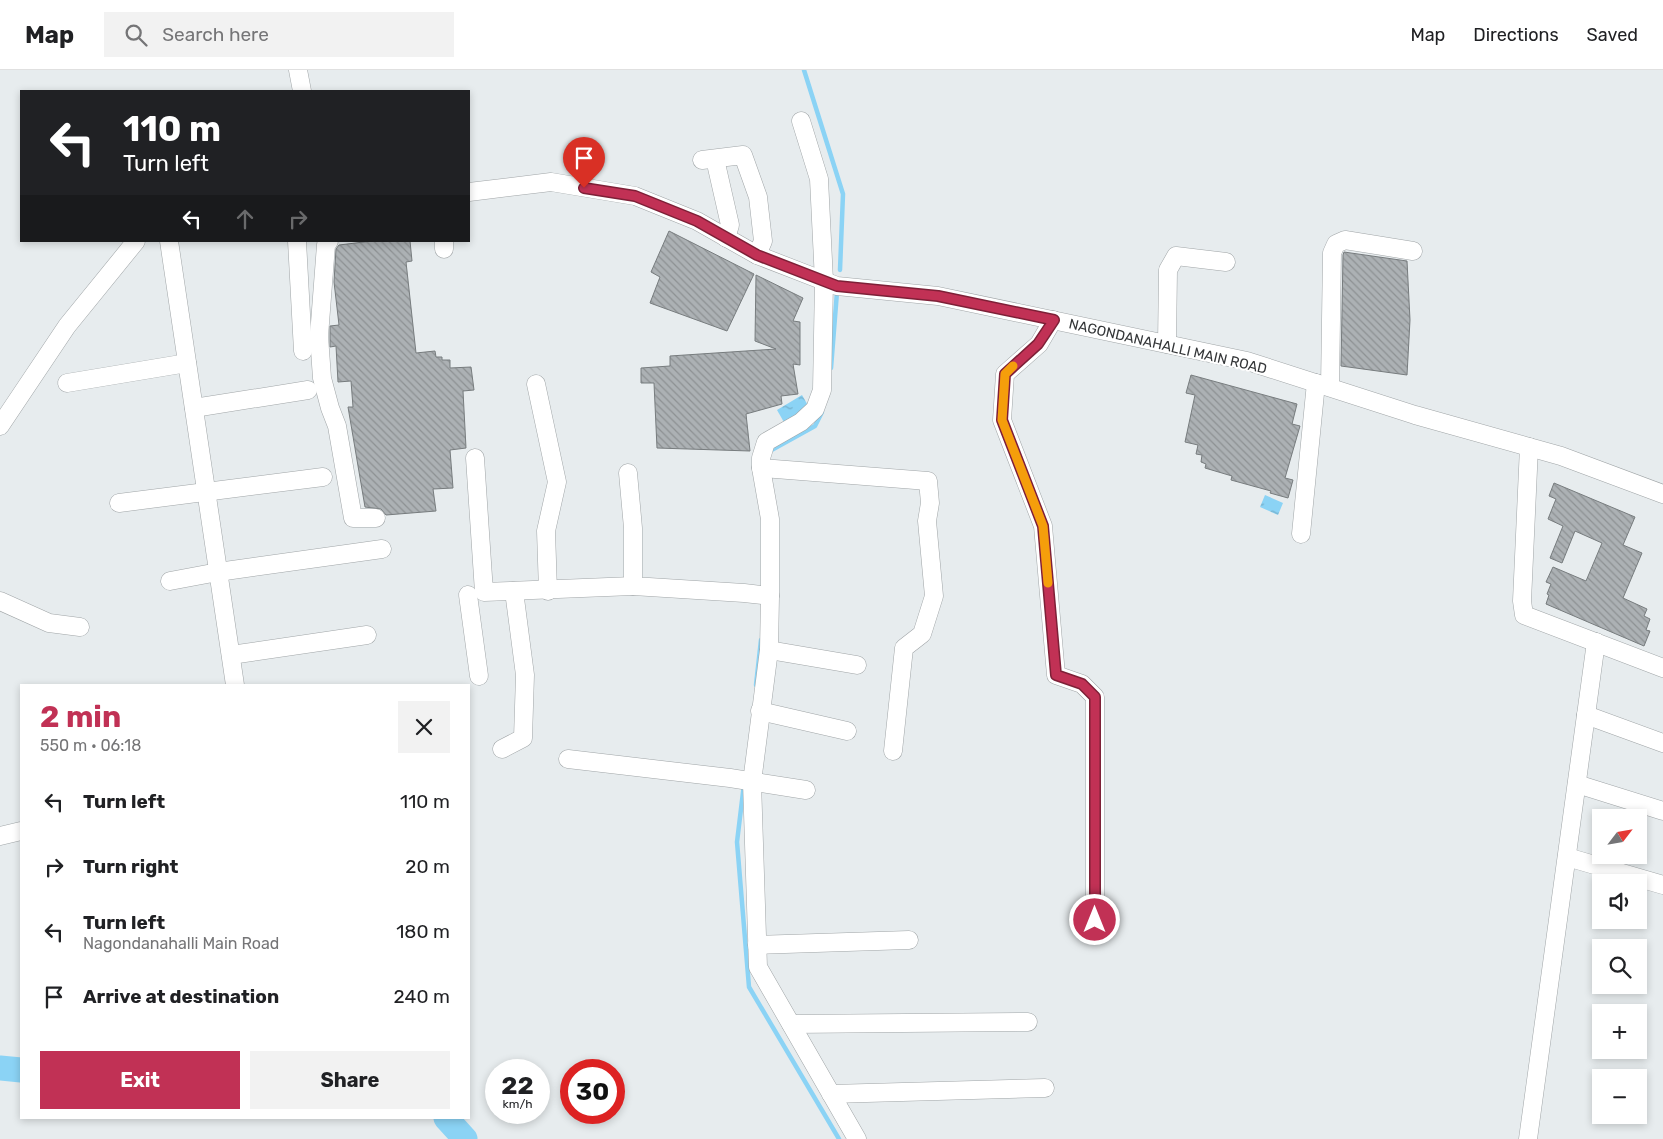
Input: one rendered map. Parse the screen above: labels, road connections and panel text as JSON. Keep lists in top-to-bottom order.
{
  "streets": {
    "street": ["NAGONDANAHALLI MAIN ROAD"]
  },
  "north": "top right",
  "page": {
    "header": "Map",
    "search": "Search here",
    "nav": ["Map", "Directions", "Saved"],
    "turn": ["110 m", "Turn left"],
    "heading": ["2 min", "550 m · 06:18"],
    "list": [
      {
        "name": "Turn left",
        "value": "110 m"
      },
      {
        "name": "Turn right",
        "value": "20 m"
      },
      {
        "name": "Turn left",
        "note": "Nagondanahalli Main Road",
        "value": "180 m"
      },
      {
        "name": "Arrive at destination",
        "value": "240 m"
      }
    ],
    "map_buttons": ["+", "−"],
    "buttons": ["Exit", "Share"],
    "speed": "22 km/h",
    "limit": "30"
  }
}
